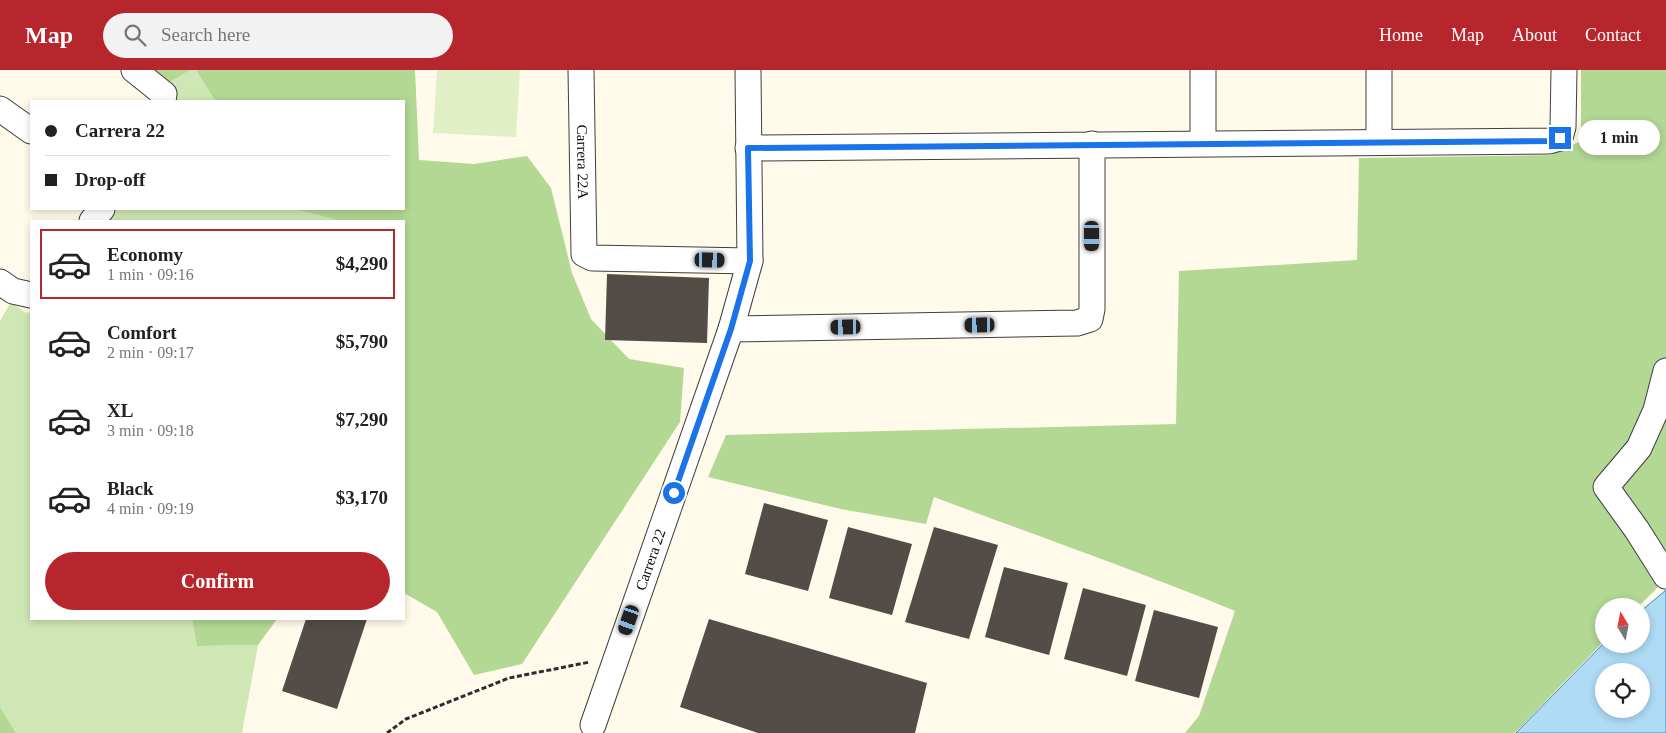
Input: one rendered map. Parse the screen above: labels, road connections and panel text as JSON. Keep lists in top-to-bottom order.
{
  "streets": {
    "street": ["Carrera 22A", "Carrera 22"]
  },
  "crossings": [
    ["Carrera 22A", "Carrera 22"]
  ],
  "north": "top",
  "page": {
    "header": "Map",
    "search": "Search here",
    "nav": [
      "Home",
      "Map",
      "About",
      "Contact"
    ],
    "banner": ["Carrera 22", "Drop-off"],
    "bubble": "1 min",
    "list": [
      {
        "name": "Economy",
        "note": "1 min · 09:16",
        "value": "$4,290"
      },
      {
        "name": "Comfort",
        "note": "2 min · 09:17",
        "value": "$5,790"
      },
      {
        "name": "XL",
        "note": "3 min · 09:18",
        "value": "$7,290"
      },
      {
        "name": "Black",
        "note": "4 min · 09:19",
        "value": "$3,170"
      }
    ],
    "buttons": "Confirm"
  }
}
